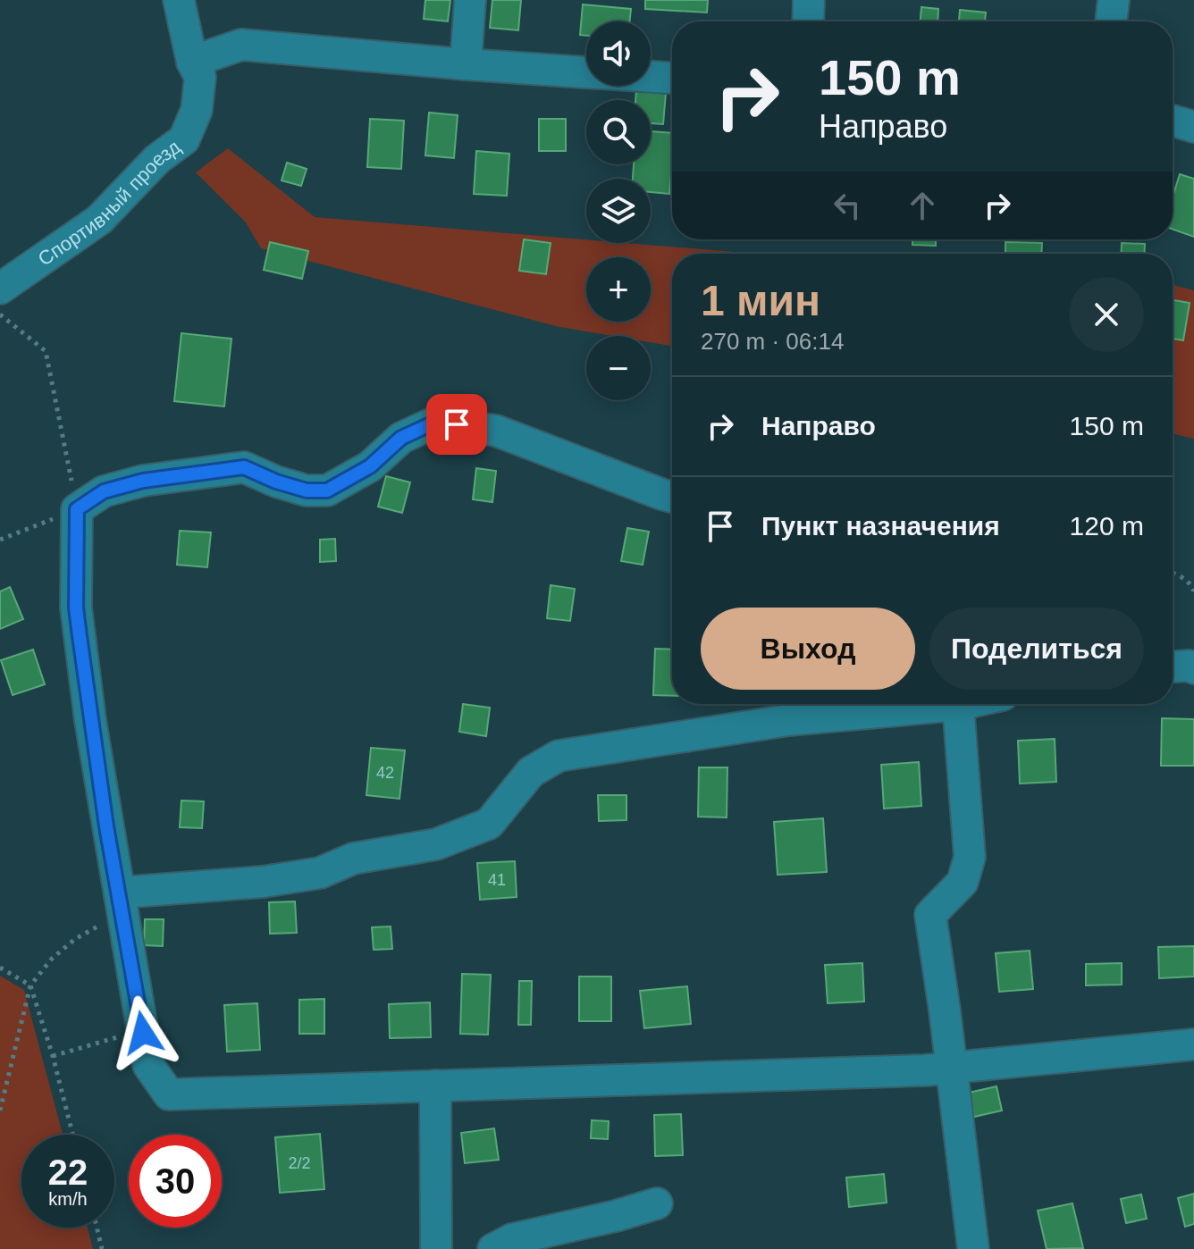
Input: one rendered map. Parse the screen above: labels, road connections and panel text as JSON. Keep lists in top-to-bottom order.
{
  "streets": {
    "street": ["Спортивный проезд"]
  },
  "house_numbers": ["42", "41", "2/2"],
  "page": {
    "map_buttons": ["+", "−"],
    "turn": ["150 m", "Направо"],
    "heading": ["1 мин", "270 m · 06:14"],
    "list": [
      {
        "name": "Направо",
        "value": "150 m"
      },
      {
        "name": "Пункт назначения",
        "value": "120 m"
      }
    ],
    "buttons": ["Выход", "Поделиться"],
    "speed": "22 km/h",
    "limit": "30"
  }
}
